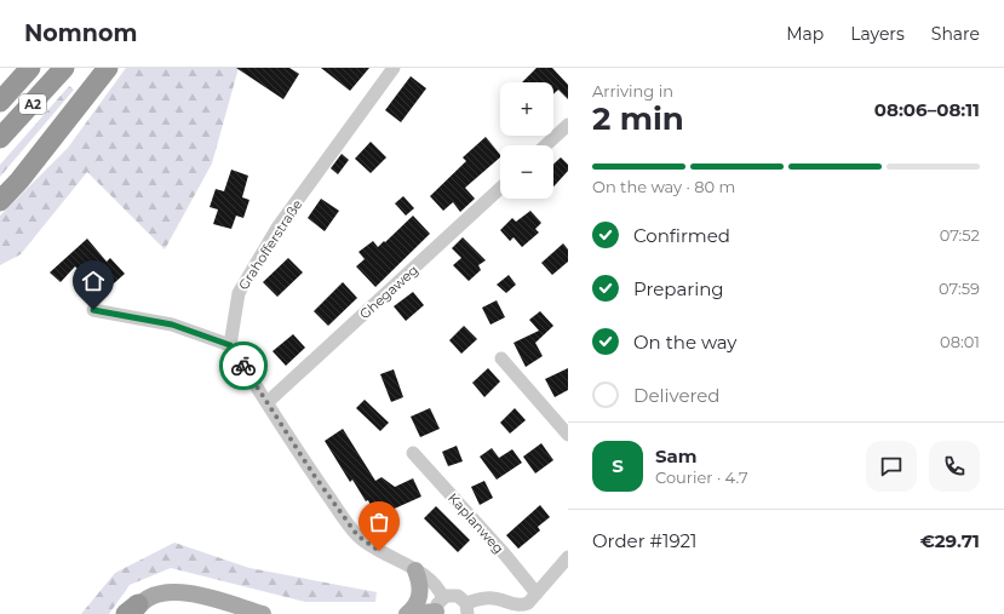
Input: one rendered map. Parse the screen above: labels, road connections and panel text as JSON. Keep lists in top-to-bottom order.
{
  "streets": {
    "highway": ["A2"],
    "street": ["Grahofferstraße", "Ghegaweg", "Kaplanweg"]
  },
  "page": {
    "header": "Nomnom",
    "nav": ["Map", "Layers", "Share"],
    "heading": ["2 min", "Arriving in", "08:06–08:11"],
    "panel": [
      "Sam",
      "Courier · 4.7",
      "Order #1921",
      "€29.71"
    ],
    "map_buttons": ["+", "−"],
    "bar": "On the way · 80 m",
    "list": [
      ["Confirmed", "07:52"],
      ["Preparing", "07:59"],
      ["On the way", "08:01"],
      "Delivered"
    ],
    "round": "S"
  }
}
